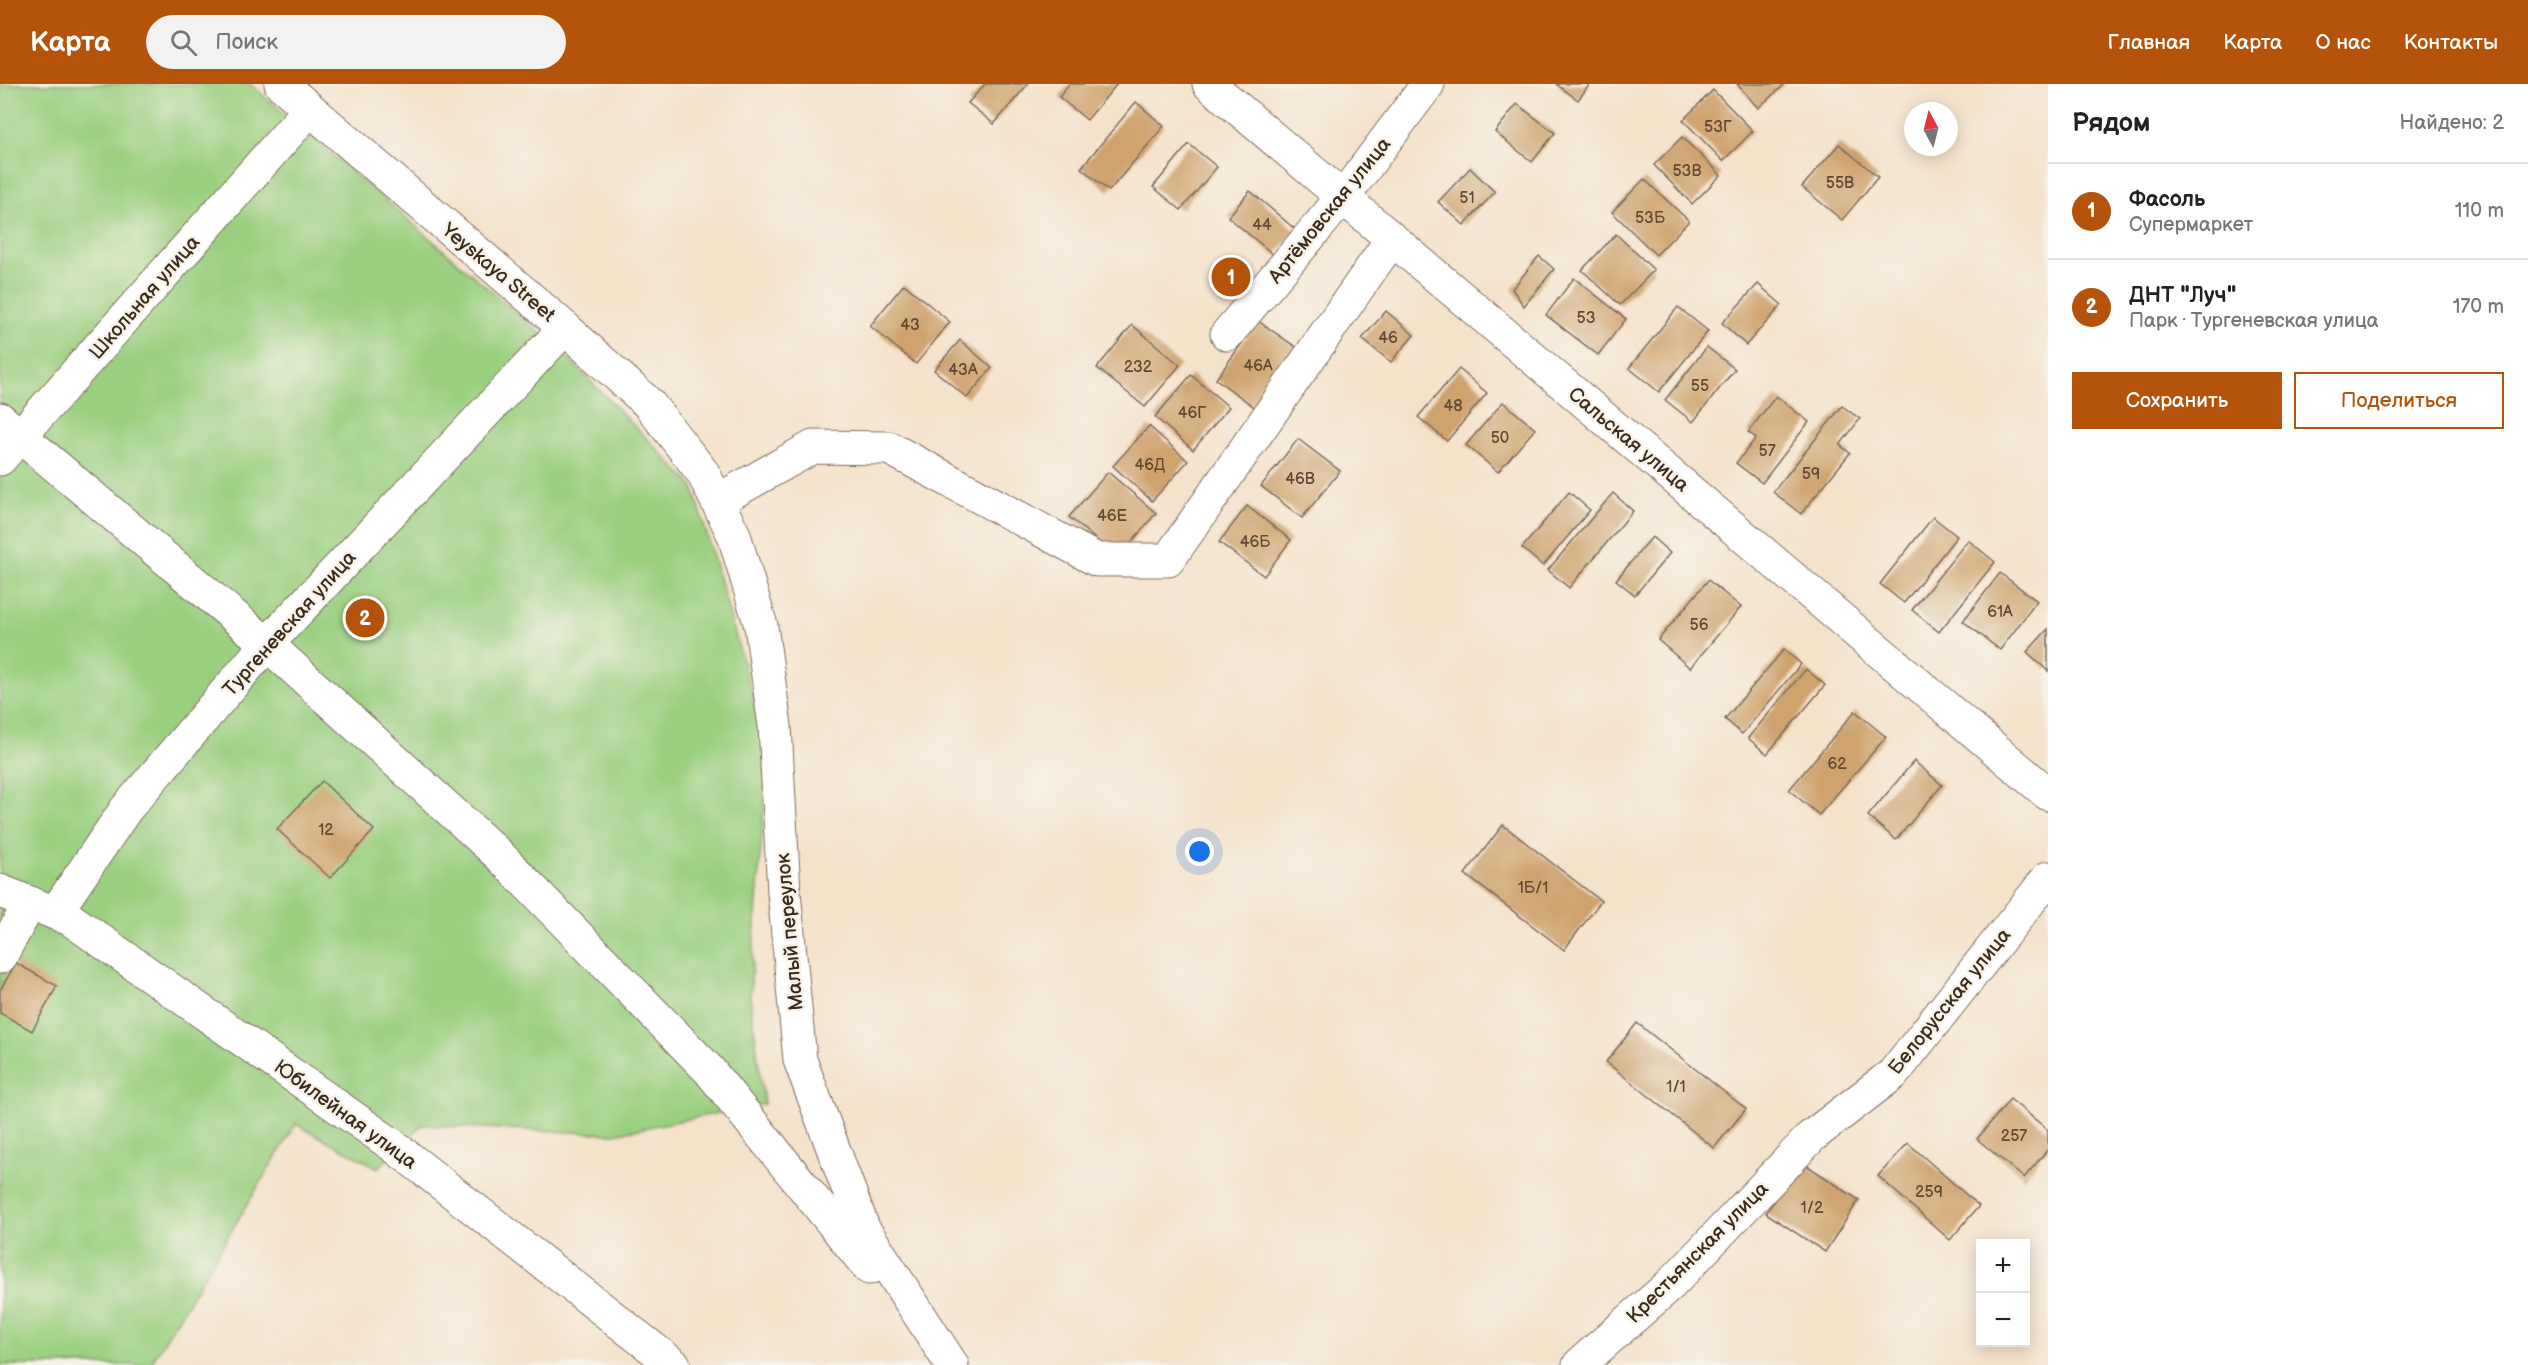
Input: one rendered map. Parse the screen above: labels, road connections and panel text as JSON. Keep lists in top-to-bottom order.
{
  "streets": {
    "street": [
      "Артёмовская улица",
      "Yeyskaya Street",
      "Школьная улица",
      "Сальская улица",
      "Тургеневская улица",
      "Малый переулок",
      "Белорусская улица",
      "Юбилейная улица",
      "Крестьянская улица"
    ]
  },
  "crossings": [
    ["Артёмовская улица", "Сальская улица"],
    ["Yeyskaya Street", "Школьная улица"],
    ["Yeyskaya Street", "Тургеневская улица"],
    ["Yeyskaya Street", "Малый переулок"],
    ["Тургеневская улица", "Юбилейная улица"],
    ["Белорусская улица", "Крестьянская улица"]
  ],
  "house_numbers": [
    "53Г",
    "53В",
    "55В",
    "51",
    "53Б",
    "44",
    "53",
    "43",
    "46",
    "46А",
    "232",
    "43А",
    "55",
    "48",
    "46Г",
    "50",
    "57",
    "46Д",
    "59",
    "46В",
    "46Е",
    "46Б",
    "61А",
    "56",
    "62",
    "12",
    "1Б/1",
    "1/1",
    "257",
    "259",
    "1/2"
  ],
  "north": "top",
  "page": {
    "header": "Карта",
    "search": "Поиск",
    "nav": [
      "Главная",
      "Карта",
      "О нас",
      "Контакты"
    ],
    "heading": ["Рядом", "Найдено: 2"],
    "list": [
      {
        "mark": "1",
        "name": "Фасоль",
        "note": "Супермаркет",
        "value": "110 m"
      },
      {
        "mark": "2",
        "name": "ДНТ \"Луч\"",
        "note": "Парк · Тургеневская улица",
        "value": "170 m"
      }
    ],
    "pins": ["1", "2"],
    "buttons": ["Сохранить", "Поделиться"],
    "map_buttons": ["+", "−"]
  }
}
